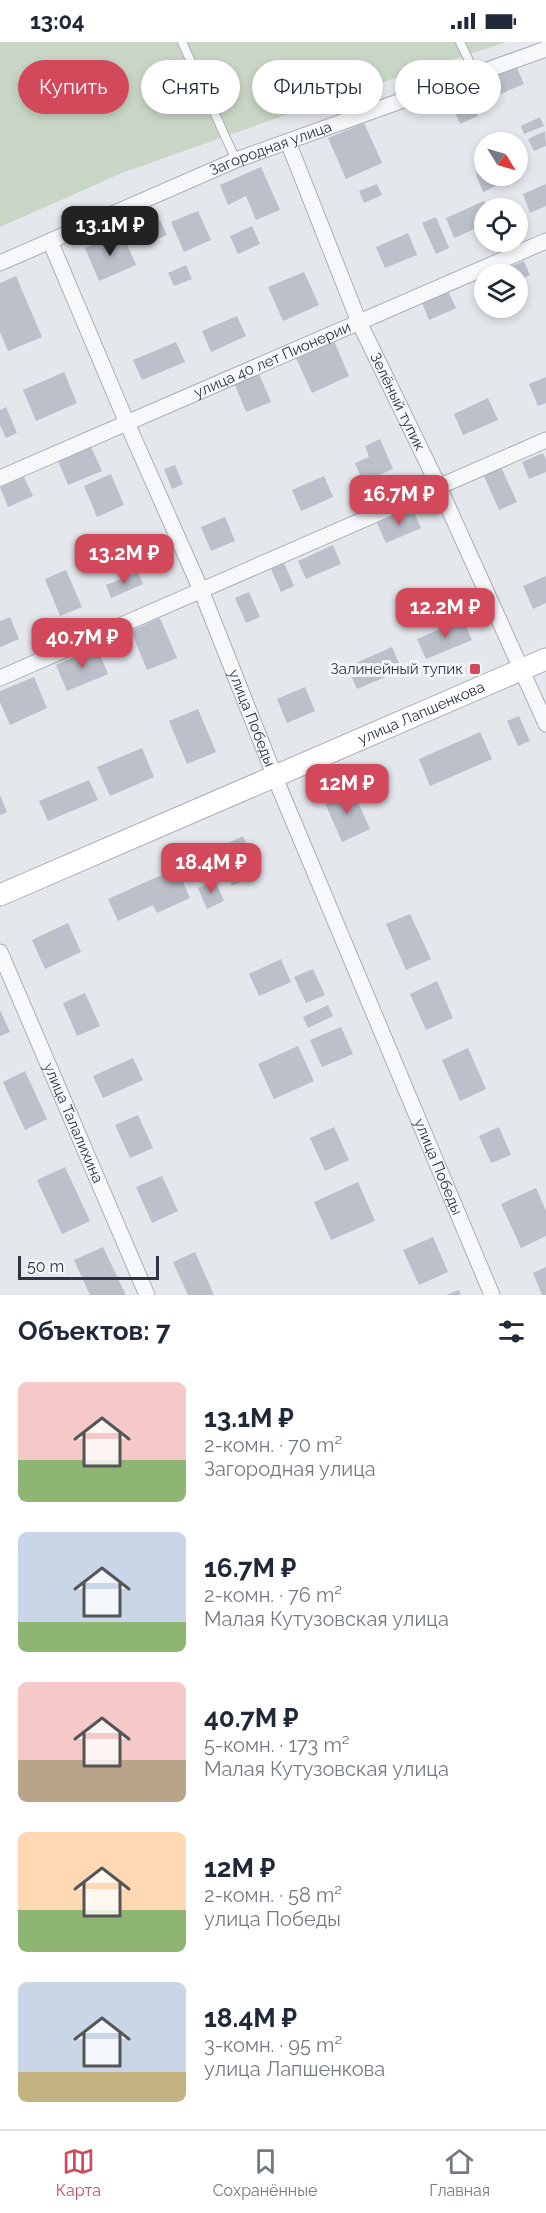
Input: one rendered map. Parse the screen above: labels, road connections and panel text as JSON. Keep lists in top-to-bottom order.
{
  "streets": {
    "street": [
      "Загородная улица",
      "улица 40 лет Пионерии",
      "Зелёный тупик",
      "улица Лапшенкова",
      "улица Победы",
      "улица Талалихина"
    ]
  },
  "crossings": [
    ["Загородная улица", "Зелёный тупик"],
    ["Загородная улица", "улица Победы"],
    ["улица 40 лет Пионерии", "Зелёный тупик"],
    ["улица 40 лет Пионерии", "улица Победы"],
    ["Зелёный тупик", "улица Лапшенкова"],
    ["улица Лапшенкова", "улица Победы"]
  ],
  "places": {
    "transit": ["Залинейный тупик"]
  },
  "scale_bar": "50 m",
  "north": "bottom right",
  "page": {
    "status": "13:04",
    "chip": [
      "Купить",
      "Снять",
      "Фильтры",
      "Новое"
    ],
    "price": [
      "13.1M ₽",
      "16.7M ₽",
      "13.2M ₽",
      "12.2M ₽",
      "40.7M ₽",
      "12M ₽",
      "18.4M ₽"
    ],
    "scale": "50 m",
    "heading": "Объектов: 7",
    "list": [
      {
        "name": "13.1M ₽",
        "note": "2-комн. · 70 m² · Загородная улица"
      },
      {
        "name": "16.7M ₽",
        "note": "2-комн. · 76 m² · Малая Кутузовская улица"
      },
      {
        "name": "40.7M ₽",
        "note": "5-комн. · 173 m² · Малая Кутузовская улица"
      },
      {
        "name": "12M ₽",
        "note": "2-комн. · 58 m² · улица Победы"
      },
      {
        "name": "18.4M ₽",
        "note": "3-комн. · 95 m² · улица Лапшенкова"
      }
    ],
    "tabs": ["Карта", "Сохранённые", "Главная"]
  }
}
